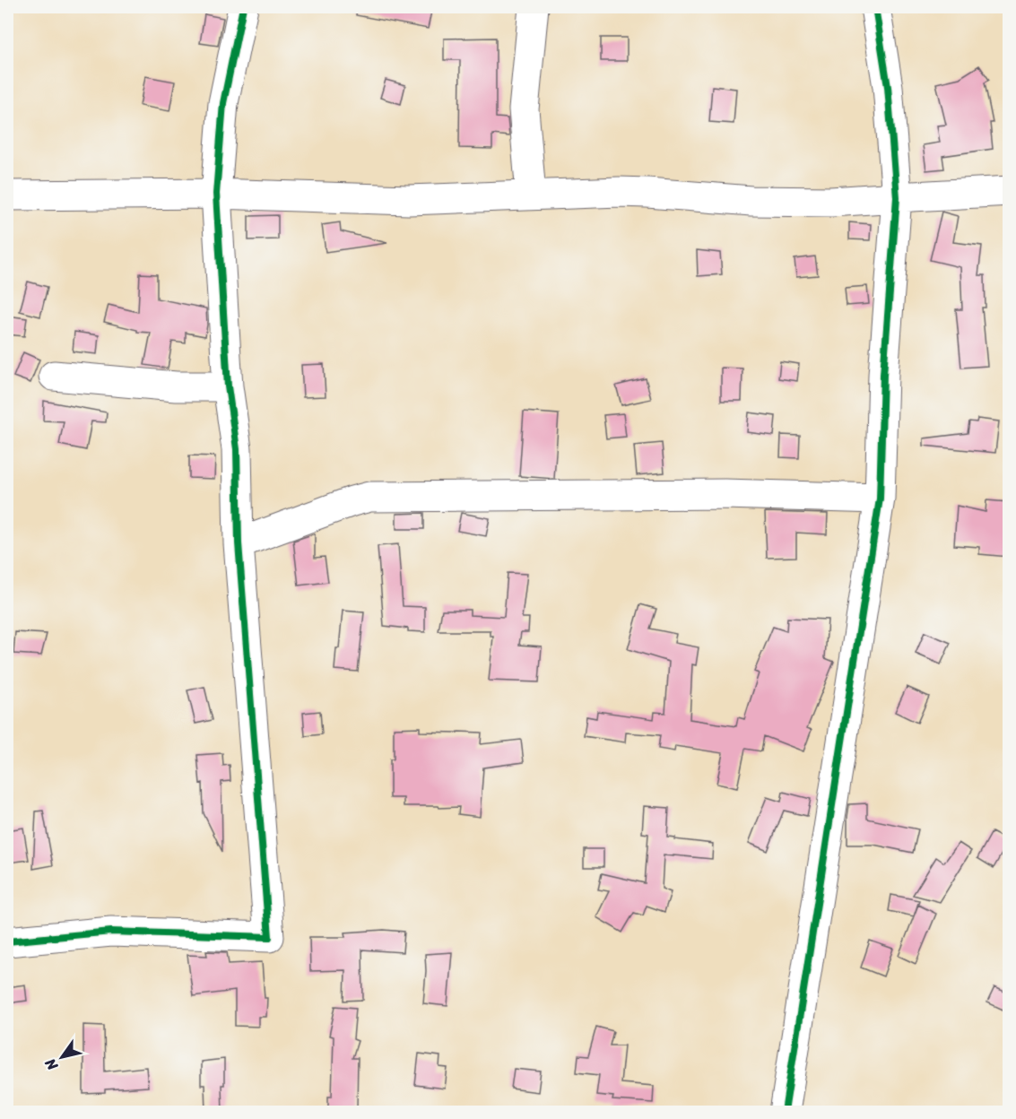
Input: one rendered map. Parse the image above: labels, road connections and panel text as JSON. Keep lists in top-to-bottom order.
{
  "north": "bottom left"
}
